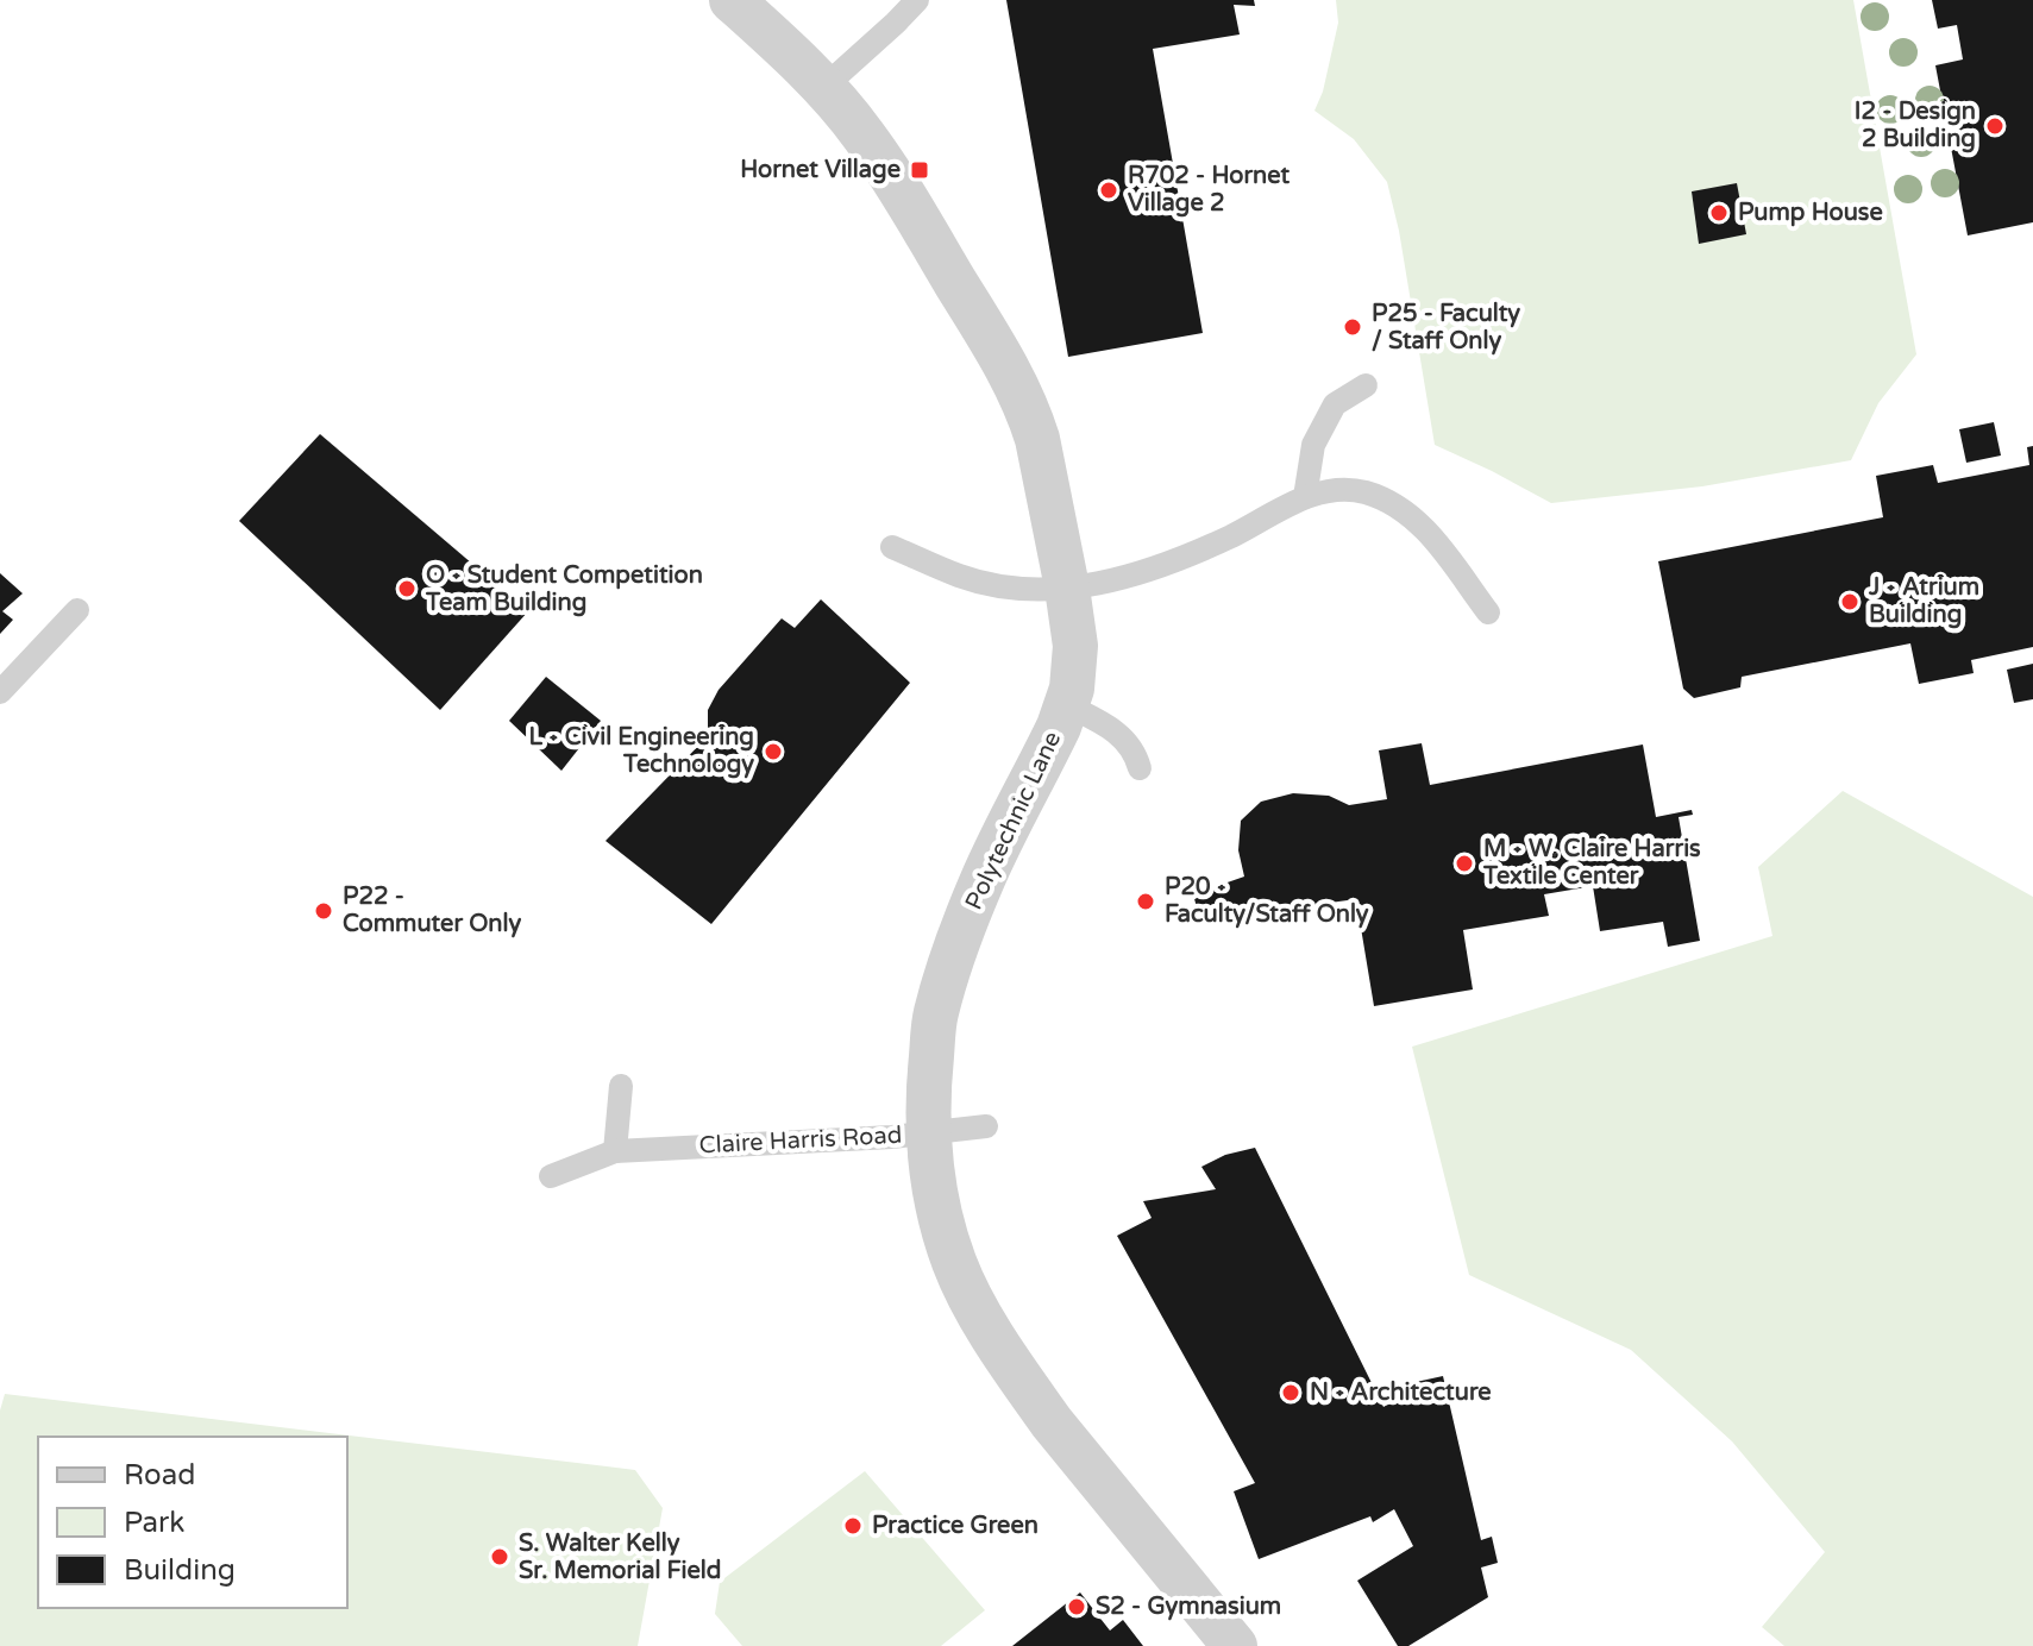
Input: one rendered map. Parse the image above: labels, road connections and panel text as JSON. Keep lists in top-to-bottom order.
{
  "streets": {
    "street": ["Polytechnic Lane"],
    "lane": ["Claire Harris Road"]
  },
  "crossings": [
    ["Polytechnic Lane", "Claire Harris Road"]
  ],
  "places": {
    "other": [
      "I2 - Design 2 Building",
      "R702 - Hornet Village 2",
      "Pump House",
      "P25 - Faculty / Staff Only",
      "O - Student Competition Team Building",
      "J - Atrium Building",
      "L - Civil Engineering Technology",
      "M - W. Claire Harris Textile Center",
      "P20 - Faculty/Staff Only",
      "P22 - Commuter Only",
      "N - Architecture",
      "Practice Green",
      "S. Walter Kelly Sr. Memorial Field",
      "S2 - Gymnasium"
    ],
    "transit": ["Hornet Village"]
  },
  "legend": ["Road", "Park", "Building"]
}
